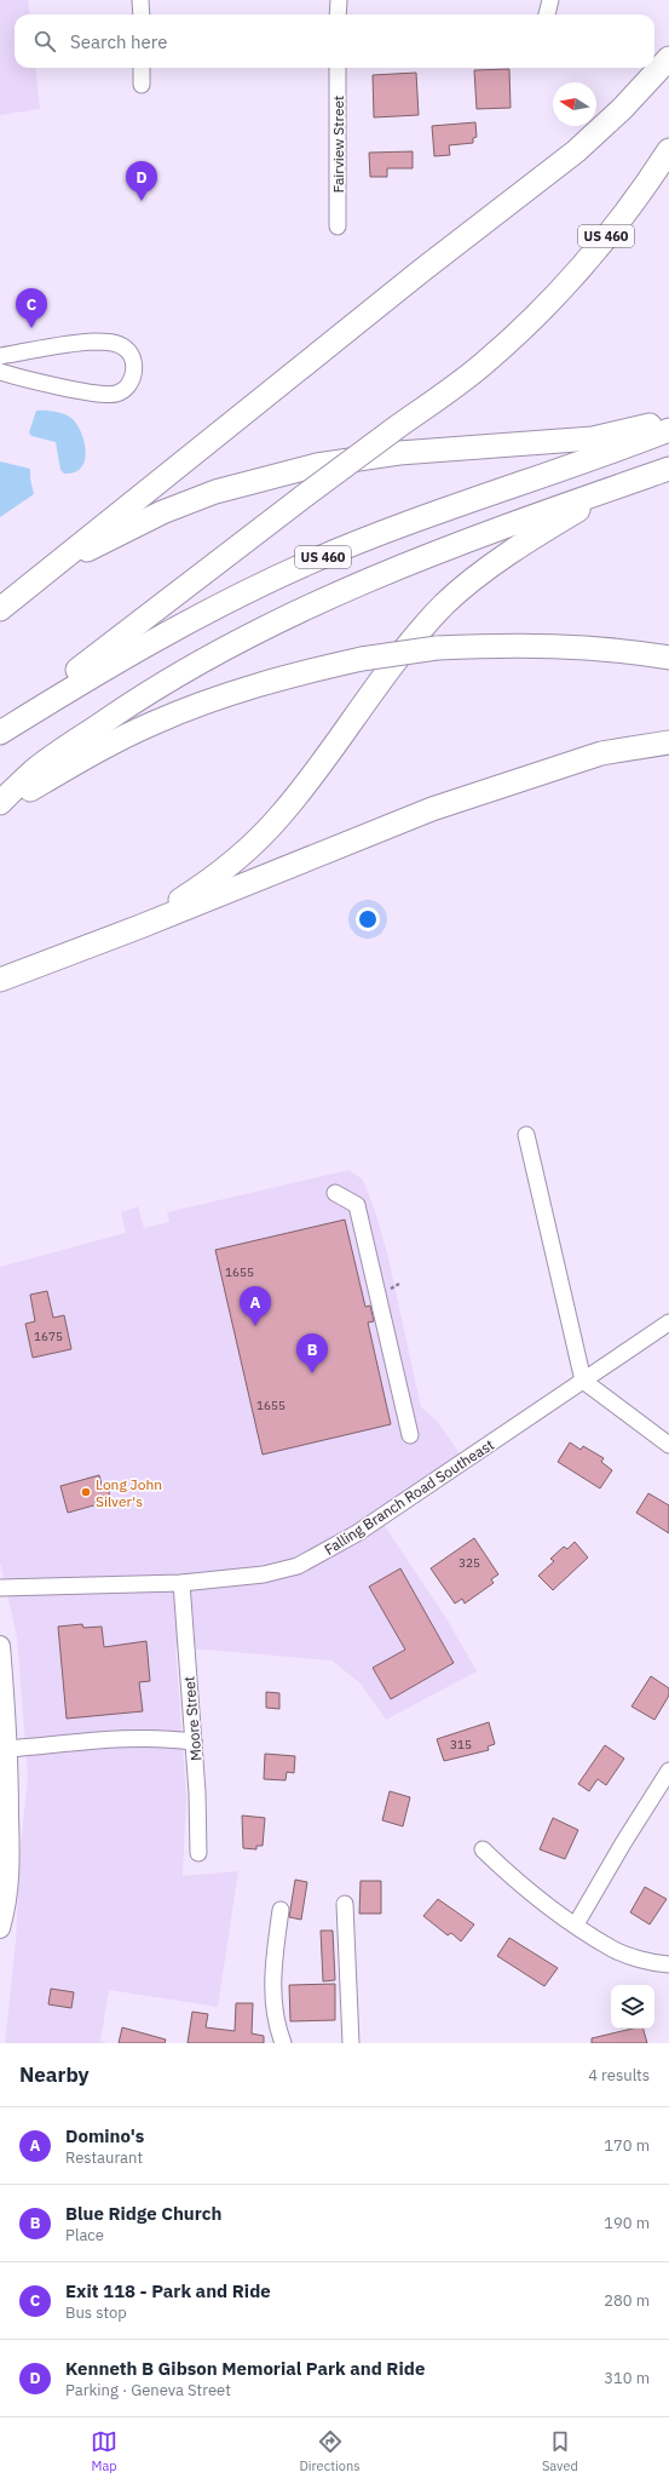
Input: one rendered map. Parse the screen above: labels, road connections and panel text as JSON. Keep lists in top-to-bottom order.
{
  "streets": {
    "highway": ["US 460"],
    "street": ["Fairview Street", "Falling Branch Road Southeast", "Moore Street"]
  },
  "crossings": [
    ["Falling Branch Road Southeast", "Moore Street"]
  ],
  "places": ["Long John Silver's"],
  "house_numbers": [
    "1655",
    "1675",
    "1655",
    "325",
    "315"
  ],
  "north": "left",
  "page": {
    "search": "Search here",
    "pins": [
      "D",
      "C",
      "A",
      "B"
    ],
    "heading": ["Nearby", "4 results"],
    "list": [
      {
        "mark": "A",
        "name": "Domino's",
        "note": "Restaurant",
        "value": "170 m"
      },
      {
        "mark": "B",
        "name": "Blue Ridge Church",
        "note": "Place",
        "value": "190 m"
      },
      {
        "mark": "C",
        "name": "Exit 118 - Park and Ride",
        "note": "Bus stop",
        "value": "280 m"
      },
      {
        "mark": "D",
        "name": "Kenneth B Gibson Memorial Park and Ride",
        "note": "Parking · Geneva Street",
        "value": "310 m"
      }
    ],
    "nav": ["Map", "Directions", "Saved"]
  }
}
